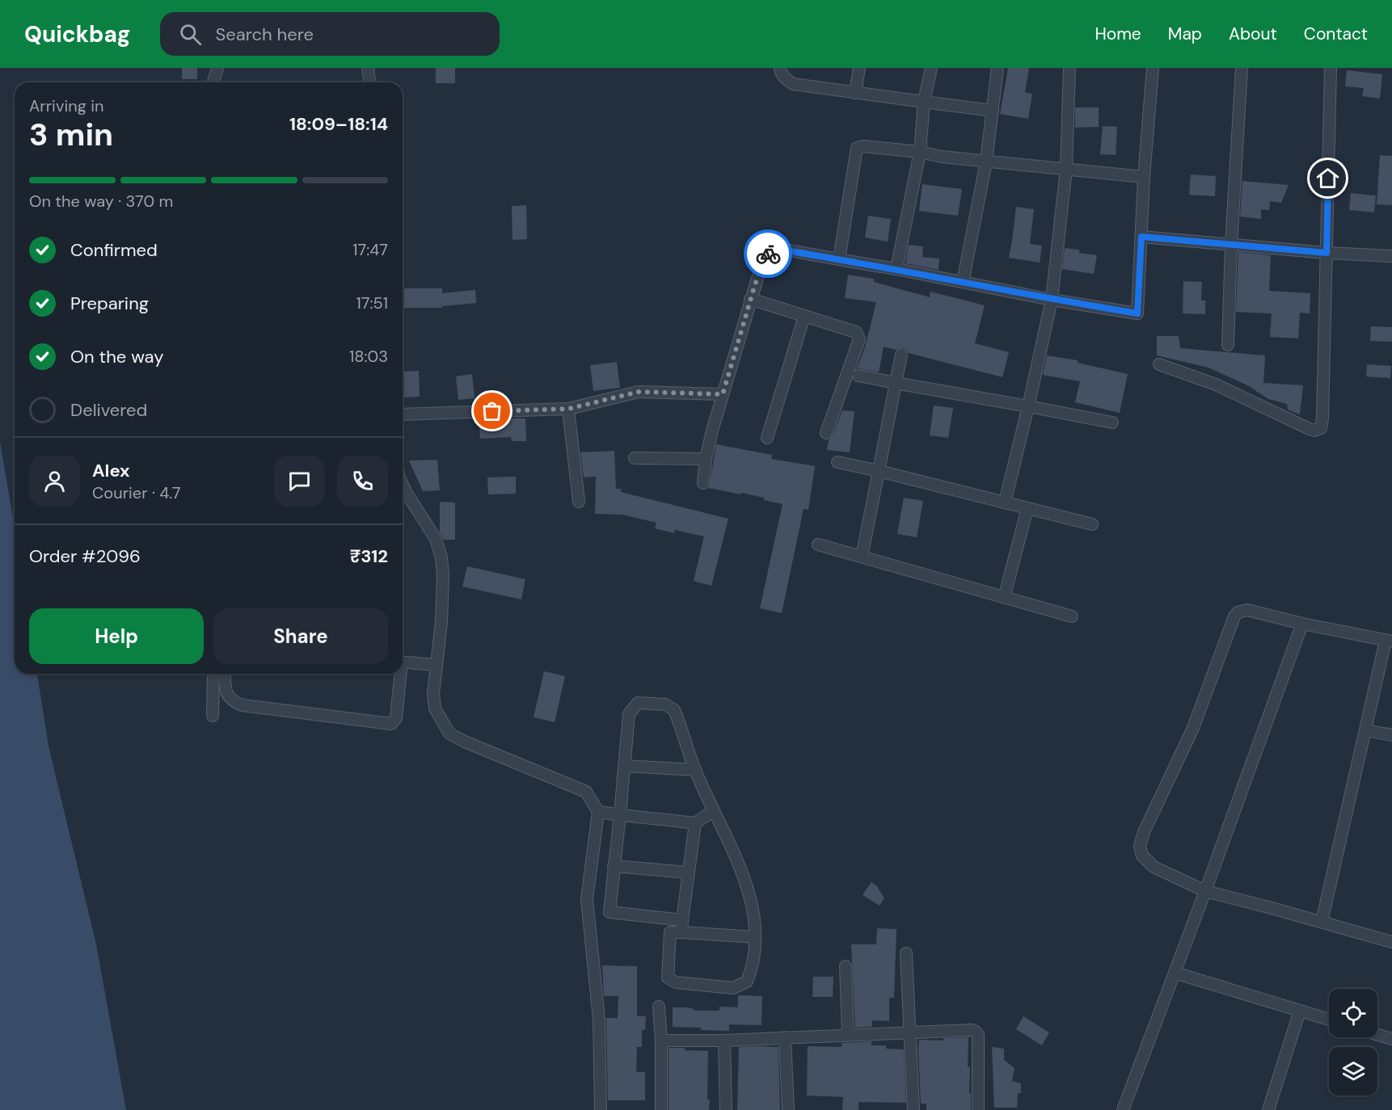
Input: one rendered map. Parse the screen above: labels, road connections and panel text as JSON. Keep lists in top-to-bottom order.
{
  "page": {
    "header": "Quickbag",
    "search": "Search here",
    "nav": [
      "Home",
      "Map",
      "About",
      "Contact"
    ],
    "heading": ["3 min", "Arriving in", "18:09–18:14"],
    "panel": [
      "Alex",
      "Courier · 4.7",
      "Order #2096",
      "₹312"
    ],
    "bar": "On the way · 370 m",
    "list": [
      ["Confirmed", "17:47"],
      ["Preparing", "17:51"],
      ["On the way", "18:03"],
      "Delivered"
    ],
    "buttons": ["Help", "Share"]
  }
}
